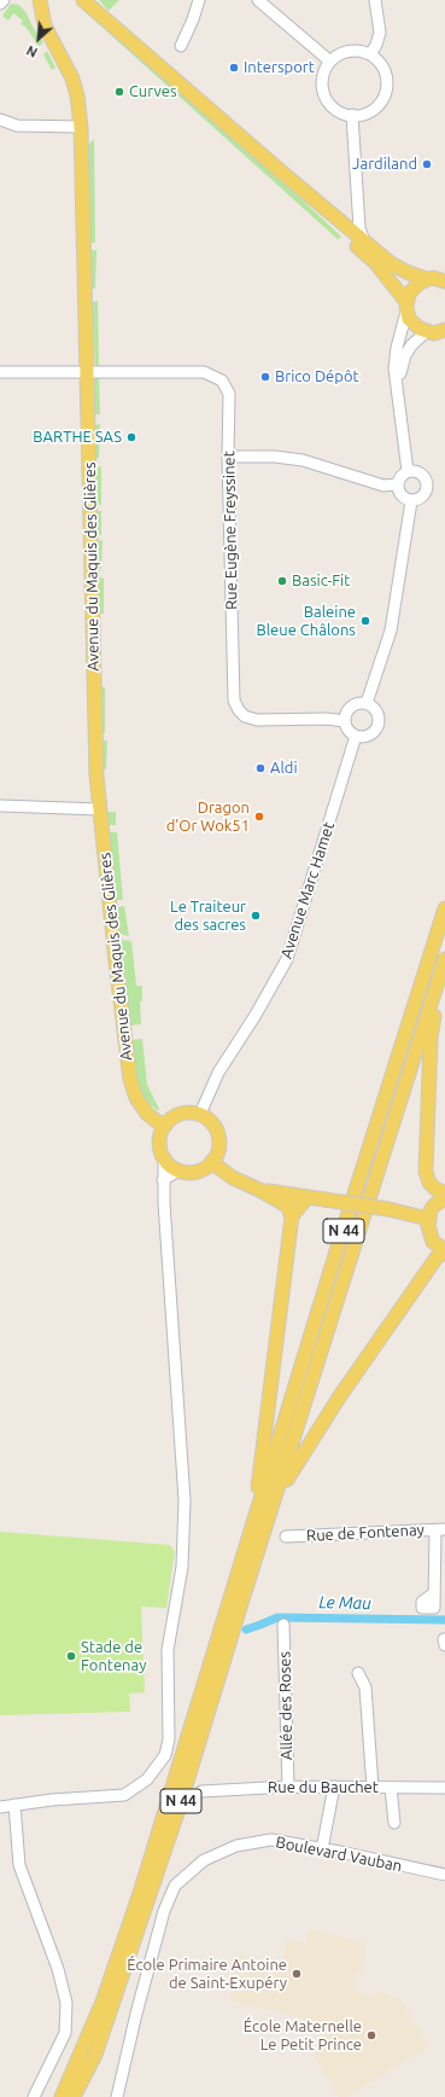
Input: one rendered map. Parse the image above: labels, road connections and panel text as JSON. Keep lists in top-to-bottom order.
{
  "streets": {
    "main road": ["Avenue du Maquis des Glières", "N 44"],
    "street": [
      "Rue Eugène Freyssinet",
      "Avenue Marc Hamet",
      "Rue de Fontenay",
      "Allée des Roses",
      "Rue du Bauchet",
      "Boulevard Vauban"
    ]
  },
  "crossings": [
    ["Rue Eugène Freyssinet", "Avenue du Maquis des Glières"],
    ["Rue Eugène Freyssinet", "Avenue Marc Hamet"],
    ["Avenue du Maquis des Glières", "Avenue Marc Hamet"],
    ["Allée des Roses", "Rue du Bauchet"]
  ],
  "water": ["Le Mau"],
  "places": [
    "Intersport",
    "Curves",
    "Jardiland",
    "Brico Dépôt",
    "BARTHE SAS",
    "Basic-Fit",
    "Baleine Bleue Châlons",
    "Aldi",
    "Dragon d'Or Wok51",
    "Le Traiteur des sacres",
    "Stade de Fontenay",
    "École Primaire Antoine de Saint-Exupéry",
    "École Maternelle Le Petit Prince"
  ],
  "north": "bottom left"
}
